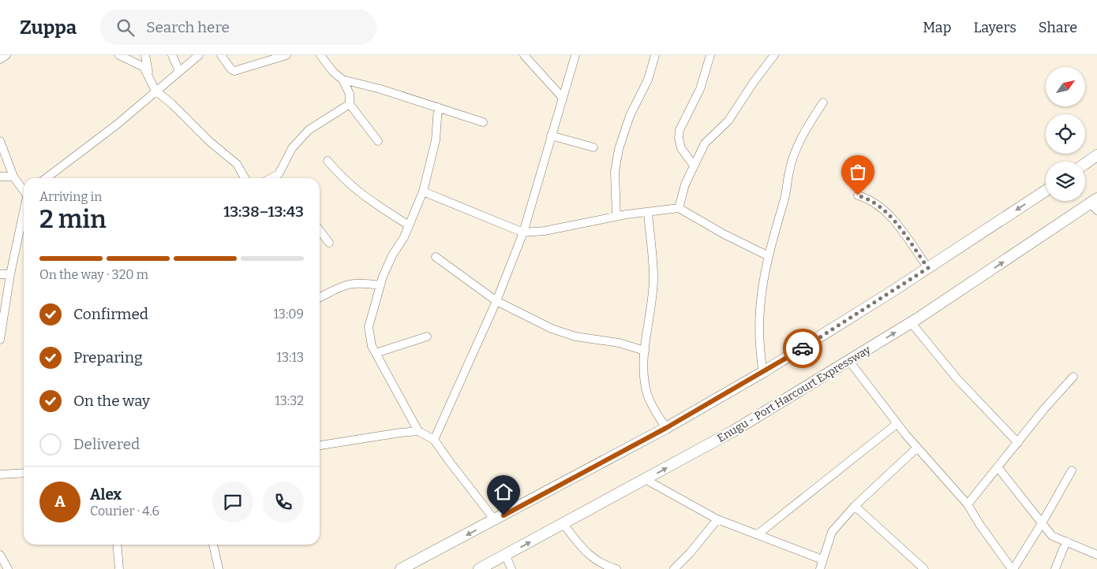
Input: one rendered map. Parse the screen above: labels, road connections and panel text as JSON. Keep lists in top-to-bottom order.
{
  "streets": {
    "highway": ["Enugu - Port Harcourt Expressway"]
  },
  "north": "top right",
  "page": {
    "header": "Zuppa",
    "search": "Search here",
    "nav": ["Map", "Layers", "Share"],
    "heading": ["2 min", "Arriving in", "13:38–13:43"],
    "panel": ["Alex", "Courier · 4.6"],
    "bar": "On the way · 320 m",
    "list": [
      ["Confirmed", "13:09"],
      ["Preparing", "13:13"],
      ["On the way", "13:32"],
      "Delivered"
    ],
    "round": "A"
  }
}
